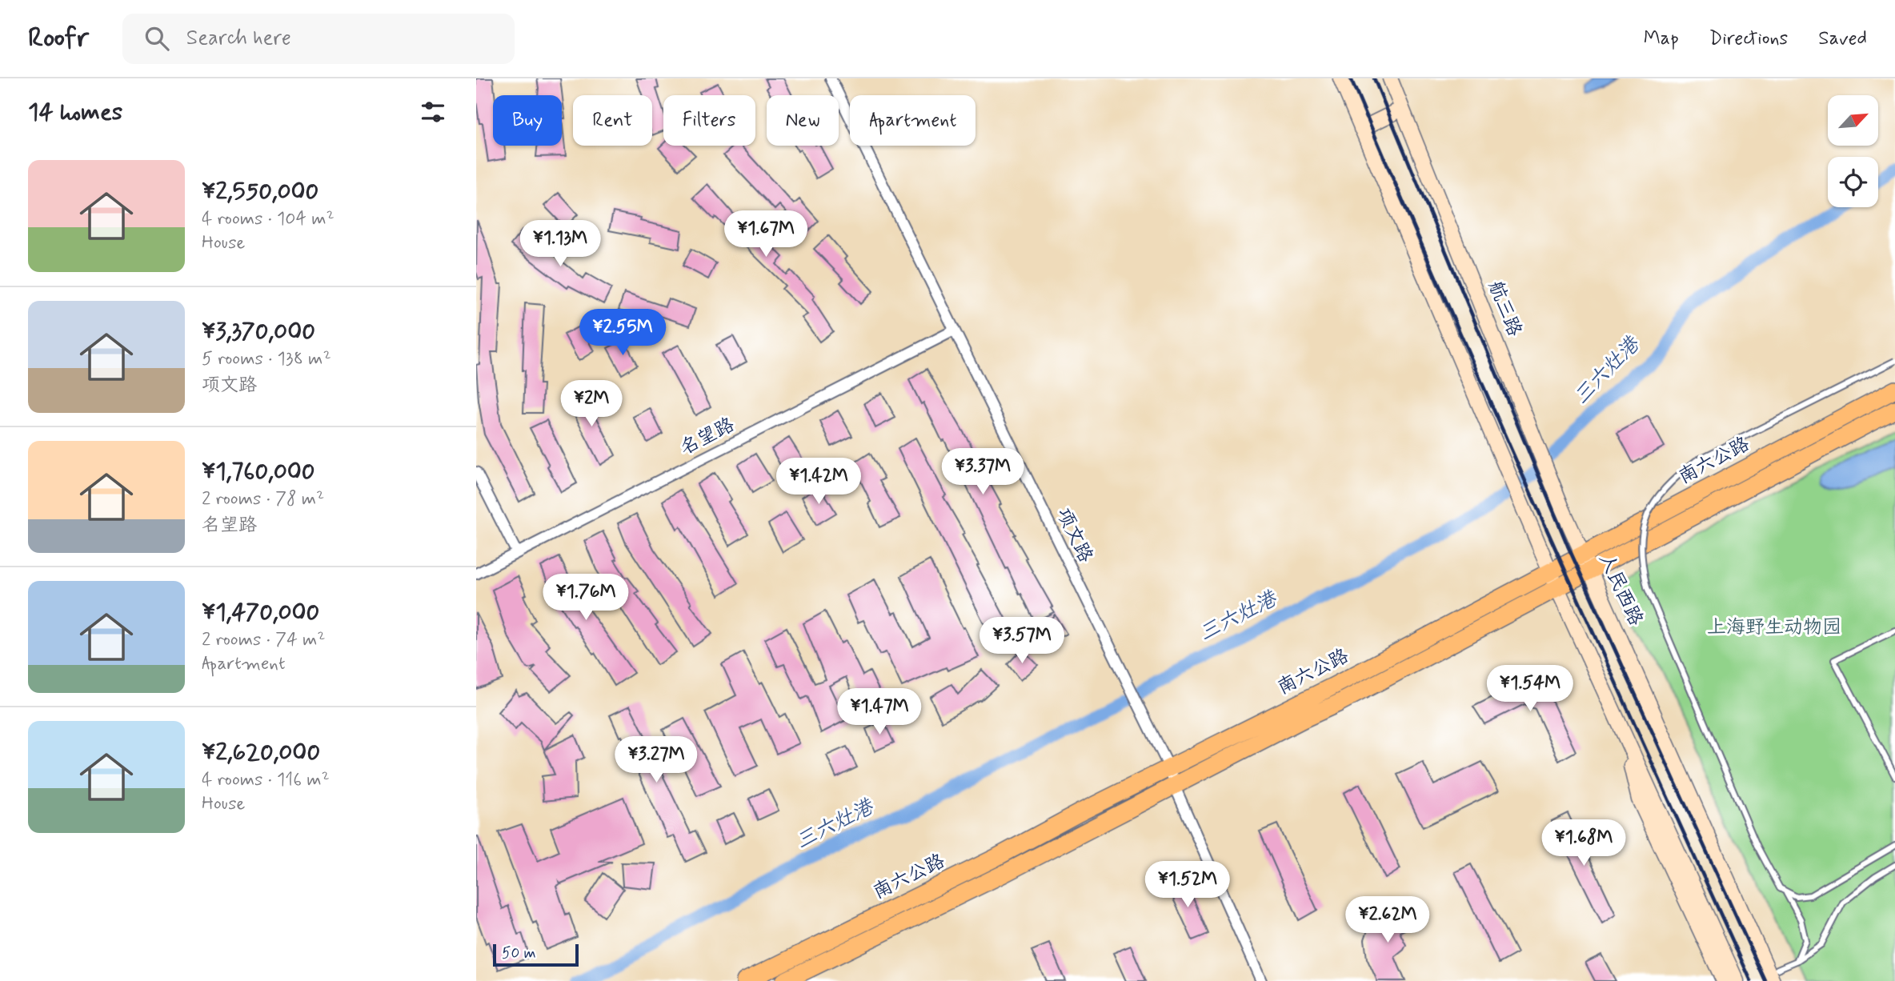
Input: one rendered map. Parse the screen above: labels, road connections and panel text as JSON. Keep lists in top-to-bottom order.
{
  "streets": {
    "highway": ["南六公路"],
    "main road": ["航三路", "人民西路"],
    "street": ["名望路", "项文路"]
  },
  "crossings": [
    ["航三路", "南六公路"],
    ["航三路", "人民西路"],
    ["名望路", "项文路"],
    ["南六公路", "项文路"],
    ["南六公路", "人民西路"]
  ],
  "water": ["三六灶港"],
  "parks": ["上海野生动物园"],
  "scale_bar": "50 m",
  "north": "top right",
  "page": {
    "header": "Roofr",
    "search": "Search here",
    "nav": ["Map", "Directions", "Saved"],
    "heading": "14 homes",
    "chip": [
      "Buy",
      "Rent",
      "Filters",
      "New",
      "Apartment"
    ],
    "list": [
      {
        "name": "¥2,550,000",
        "note": "4 rooms · 104 m² · House"
      },
      {
        "name": "¥3,370,000",
        "note": "5 rooms · 138 m² · 项文路"
      },
      {
        "name": "¥1,760,000",
        "note": "2 rooms · 78 m² · 名望路"
      },
      {
        "name": "¥1,470,000",
        "note": "2 rooms · 74 m² · Apartment"
      },
      {
        "name": "¥2,620,000",
        "note": "4 rooms · 116 m² · House"
      }
    ],
    "price": [
      "¥1.67M",
      "¥1.13M",
      "¥2.55M",
      "¥2M",
      "¥3.37M",
      "¥1.42M",
      "¥1.76M",
      "¥3.57M",
      "¥1.54M",
      "¥1.47M",
      "¥3.27M",
      "¥1.68M",
      "¥1.52M",
      "¥2.62M"
    ],
    "scale": "50 m"
  }
}
